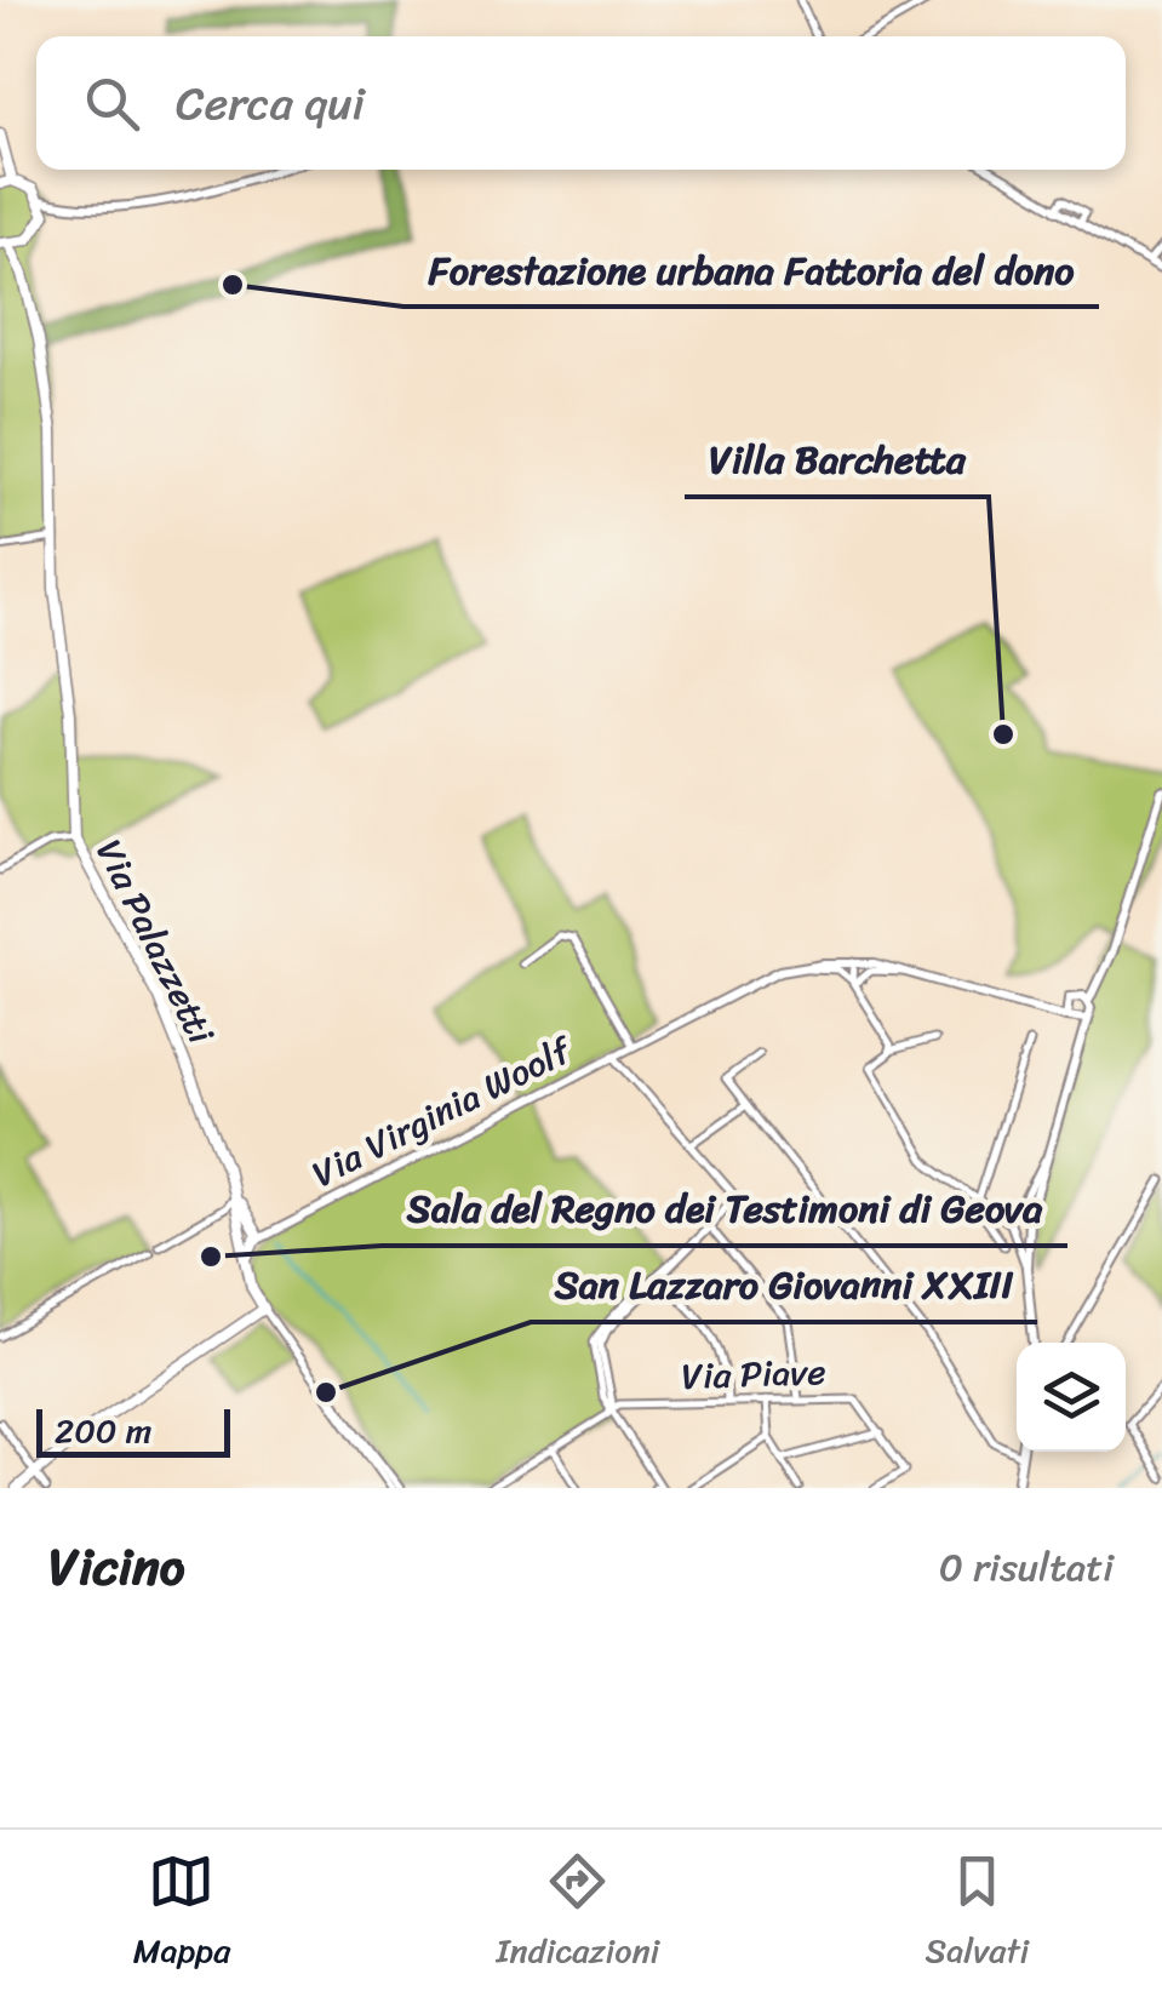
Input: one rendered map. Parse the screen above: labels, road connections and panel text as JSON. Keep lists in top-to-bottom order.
{
  "streets": {
    "main road": ["Via Palazzetti"],
    "street": ["Via Virginia Woolf", "Via Piave"]
  },
  "crossings": [
    ["Via Palazzetti", "Via Virginia Woolf"]
  ],
  "places": [
    "Forestazione urbana Fattoria del dono",
    "Villa Barchetta",
    "Sala del Regno dei Testimoni di Geova",
    "San Lazzaro Giovanni XXIII"
  ],
  "scale_bar": "200 m",
  "page": {
    "search": "Cerca qui",
    "scale": "200 m",
    "heading": ["Vicino", "0 risultati"],
    "nav": ["Mappa", "Indicazioni", "Salvati"]
  }
}
